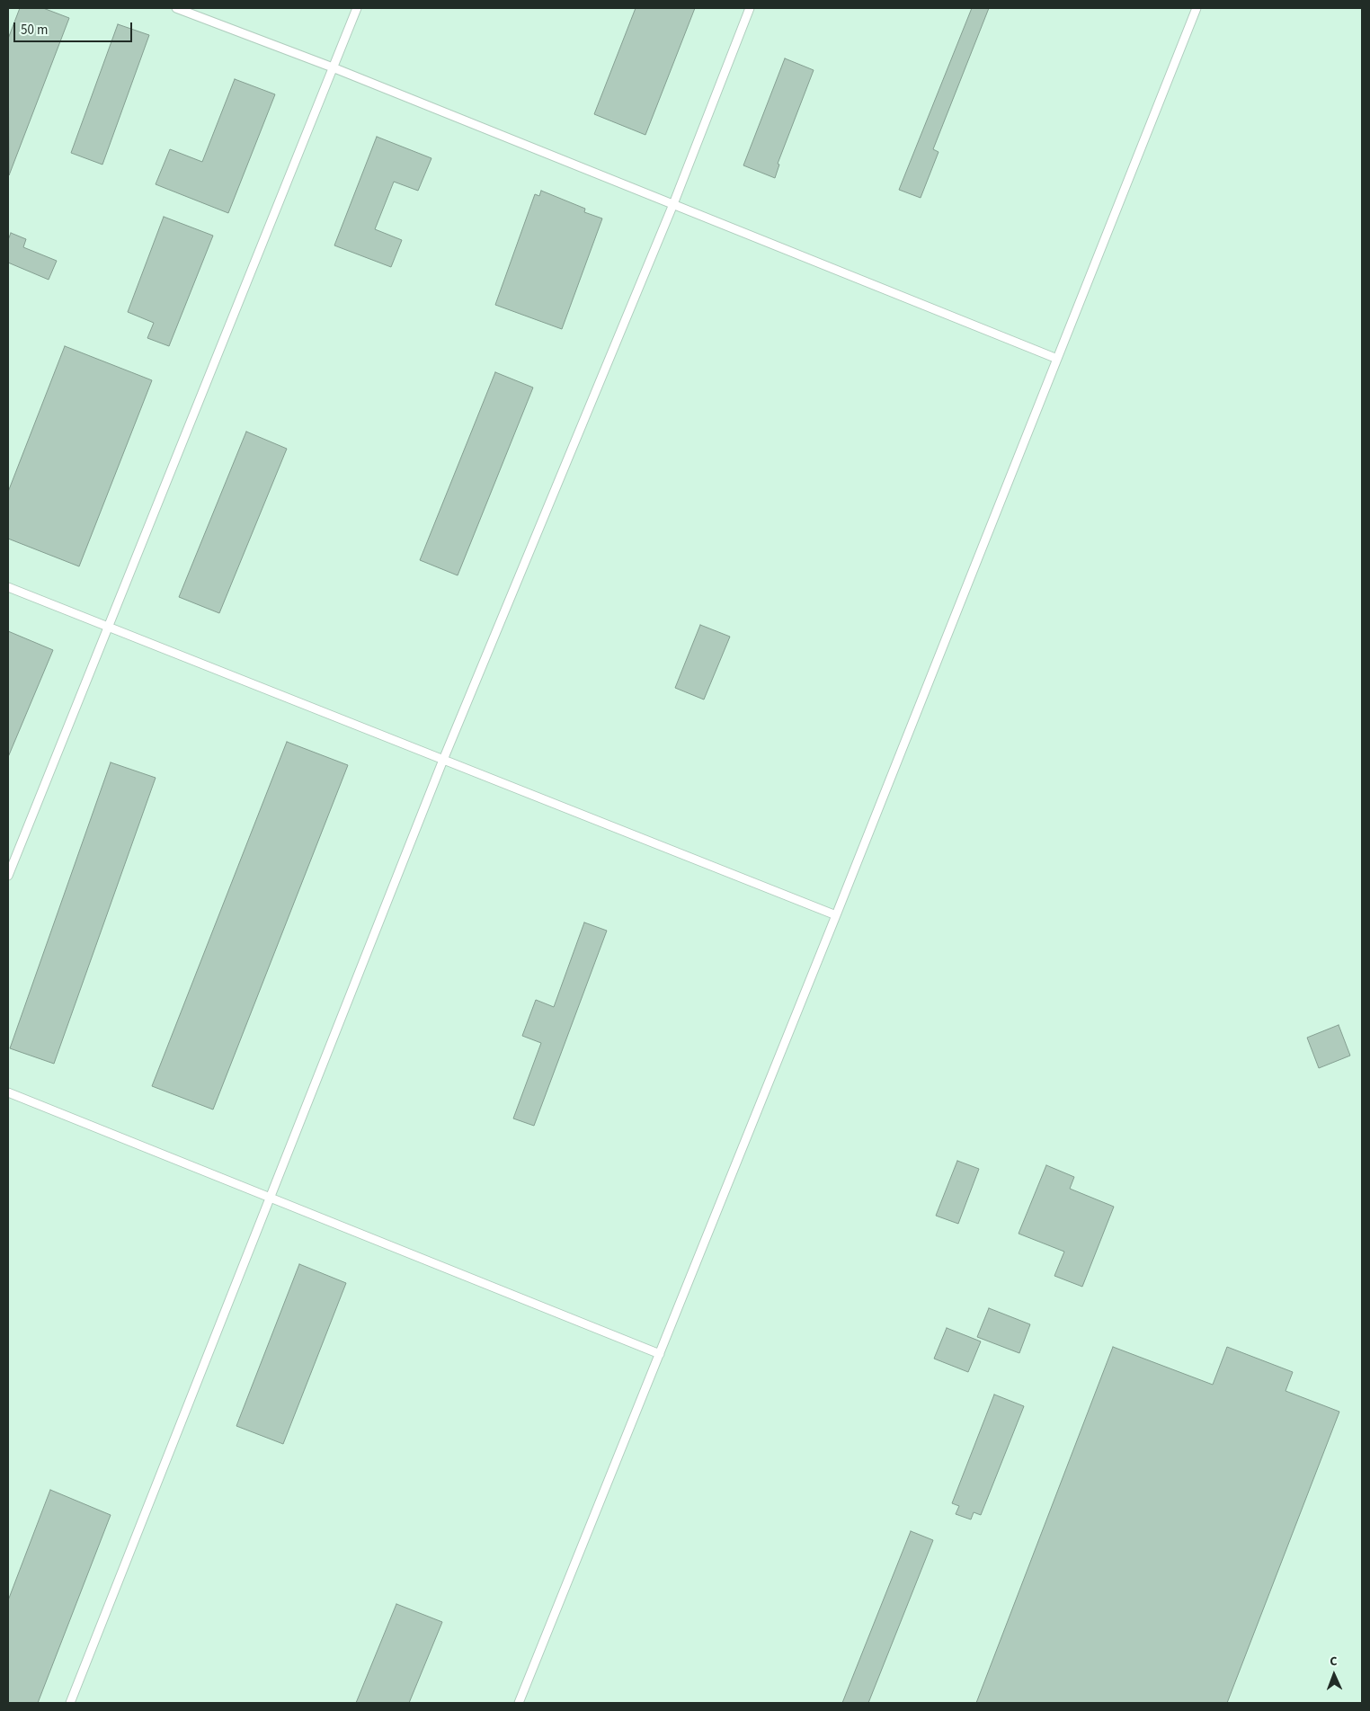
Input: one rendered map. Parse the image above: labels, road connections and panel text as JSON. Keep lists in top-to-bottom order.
{
  "scale_bar": "50 m",
  "north": "top"
}
